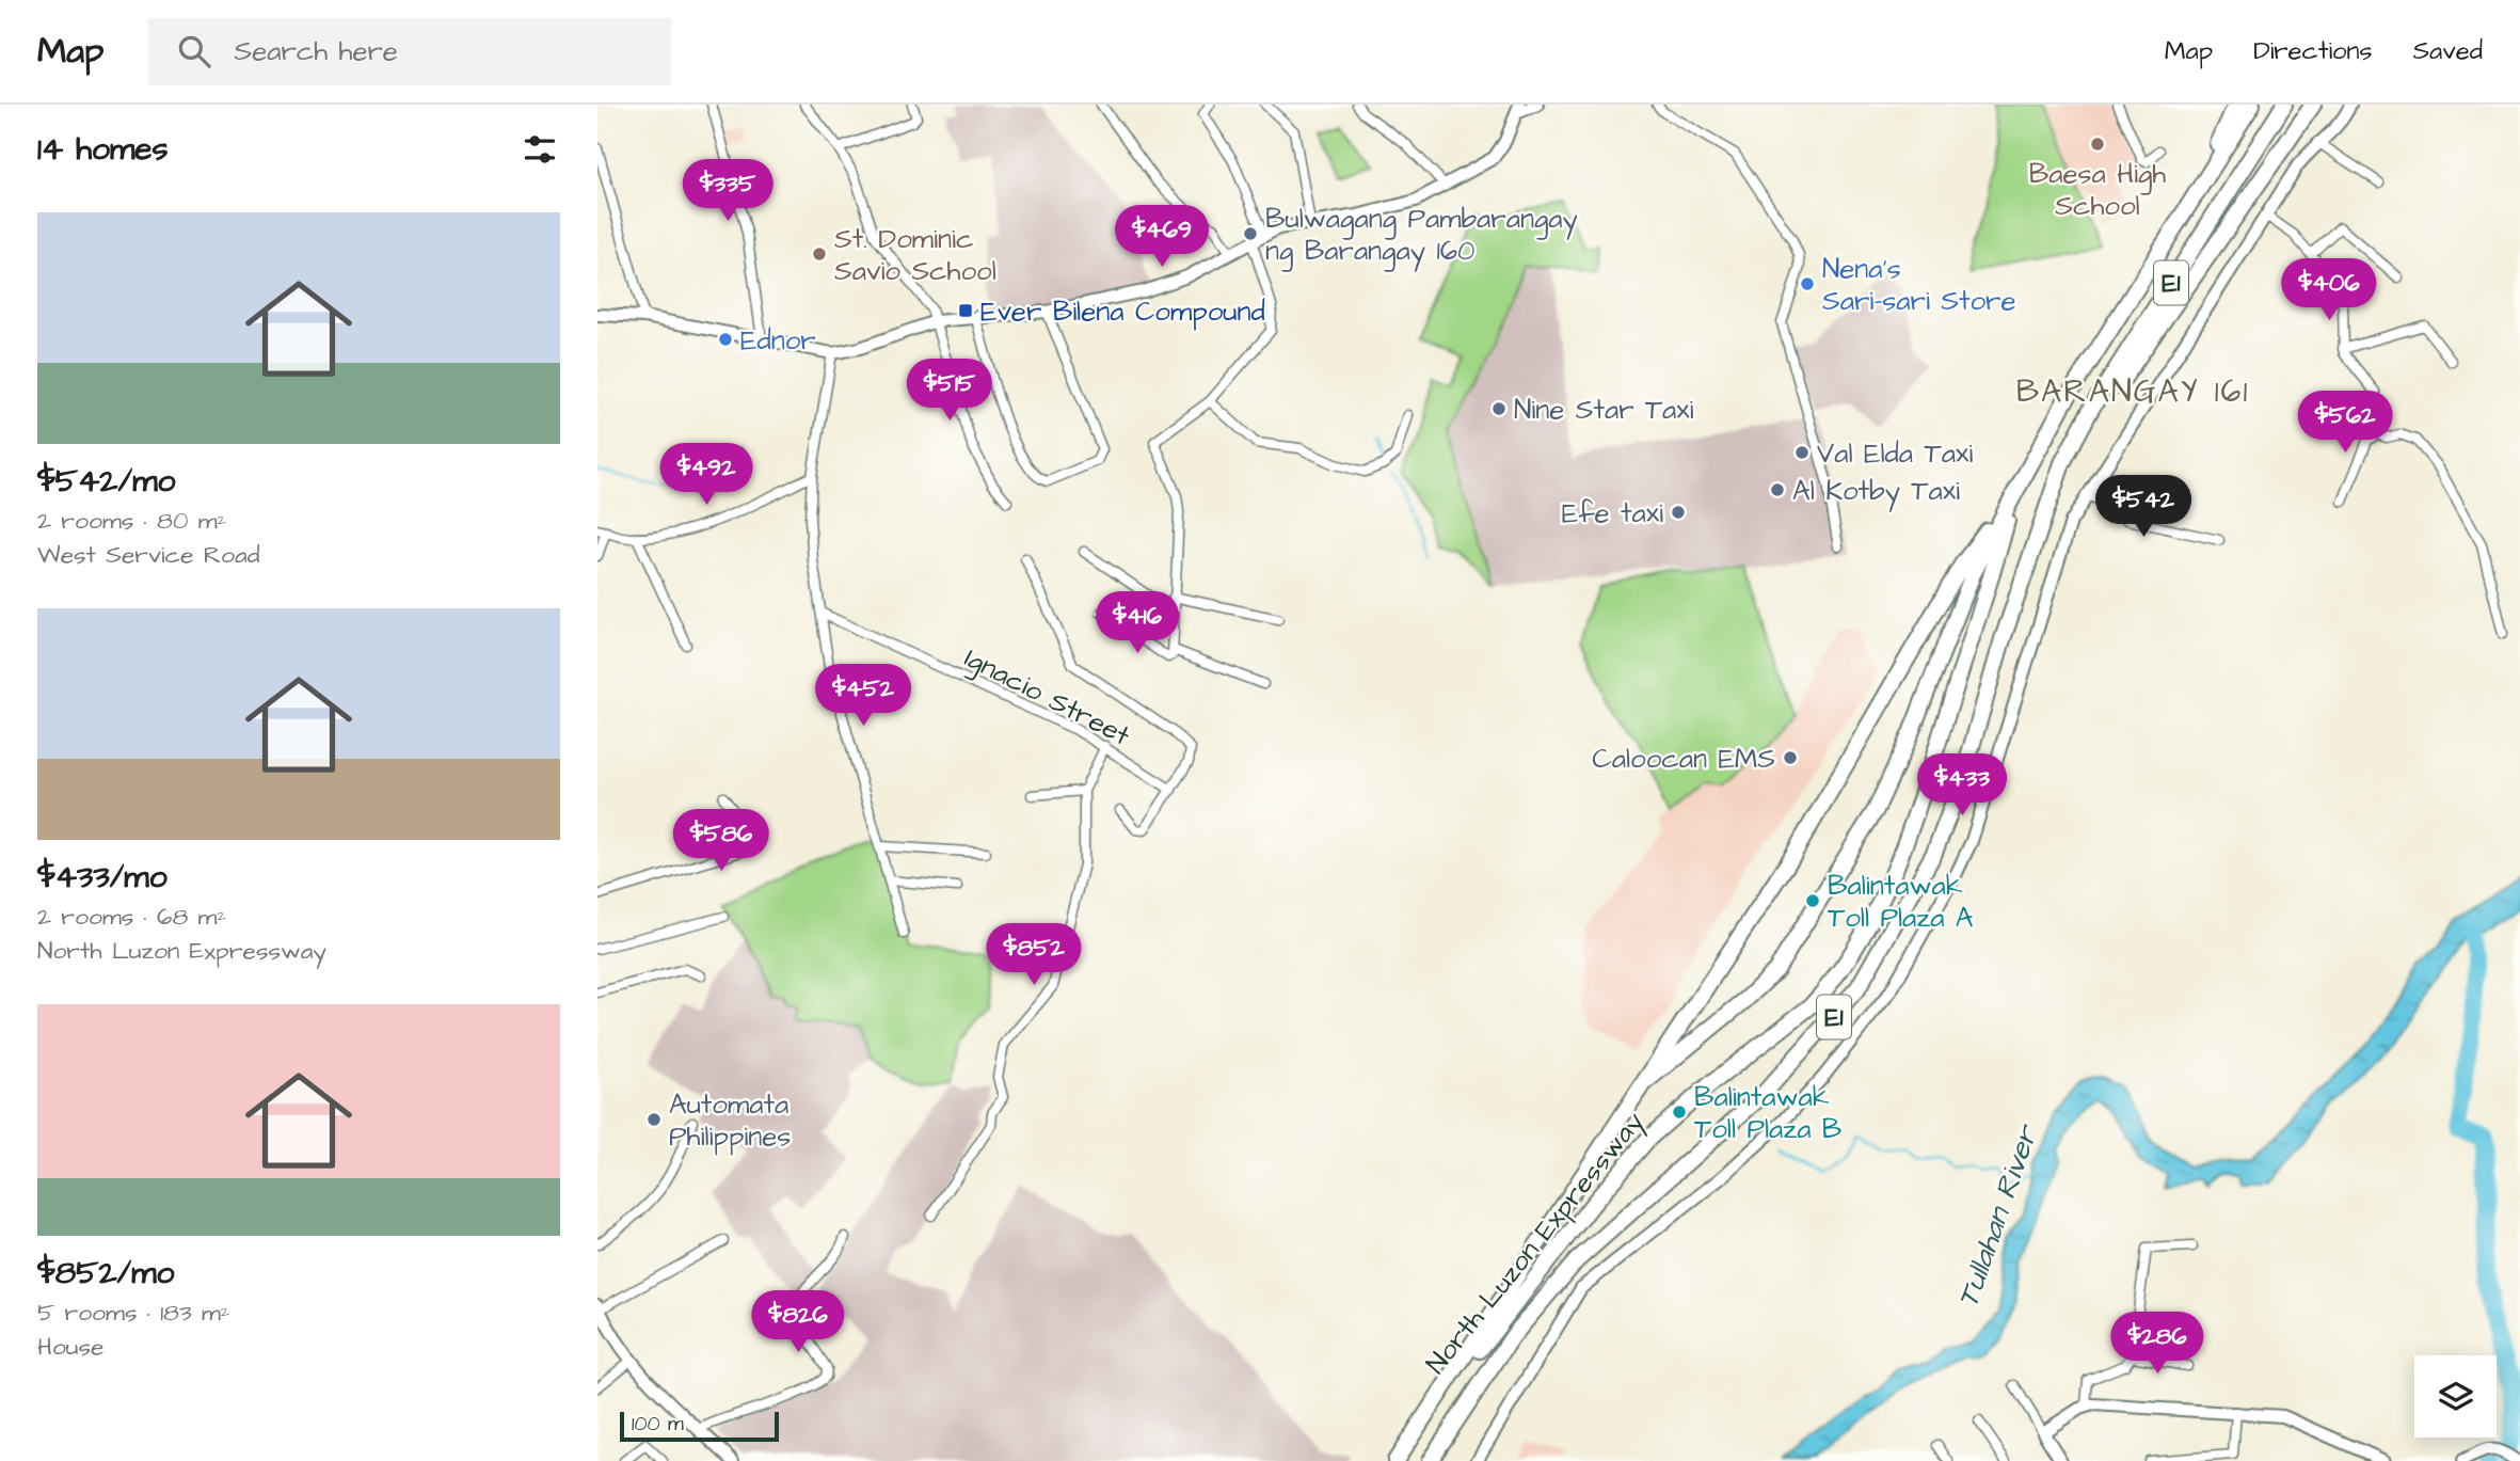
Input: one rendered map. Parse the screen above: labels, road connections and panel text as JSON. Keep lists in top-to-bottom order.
{
  "streets": {
    "highway": ["E1", "North Luzon Expressway"],
    "street": ["Ignacio Street"]
  },
  "districts": ["BARANGAY 161"],
  "water": ["Tullahan River"],
  "places": {
    "other": [
      "Baesa High School",
      "Bulwagang Pambarangay ng Barangay 160",
      "St. Dominic Savio School",
      "Nena's Sari-sari Store",
      "Ednor",
      "Nine Star Taxi",
      "Val Elda Taxi",
      "Al Kotby Taxi",
      "Efe taxi",
      "Caloocan EMS",
      "Balintawak Toll Plaza A",
      "Balintawak Toll Plaza B",
      "Automata Philippines"
    ],
    "transit": ["Ever Bilena Compound"]
  },
  "scale_bar": "100 m",
  "page": {
    "header": "Map",
    "search": "Search here",
    "nav": ["Map", "Directions", "Saved"],
    "heading": "14 homes",
    "price": [
      "$335",
      "$469",
      "$406",
      "$515",
      "$562",
      "$492",
      "$542",
      "$416",
      "$452",
      "$433",
      "$586",
      "$852",
      "$826",
      "$286"
    ],
    "list": [
      {
        "name": "$542/mo",
        "note": "2 rooms · 80 m² · West Service Road"
      },
      {
        "name": "$433/mo",
        "note": "2 rooms · 68 m² · North Luzon Expressway"
      },
      {
        "name": "$852/mo",
        "note": "5 rooms · 183 m² · House"
      }
    ],
    "scale": "100 m"
  }
}
